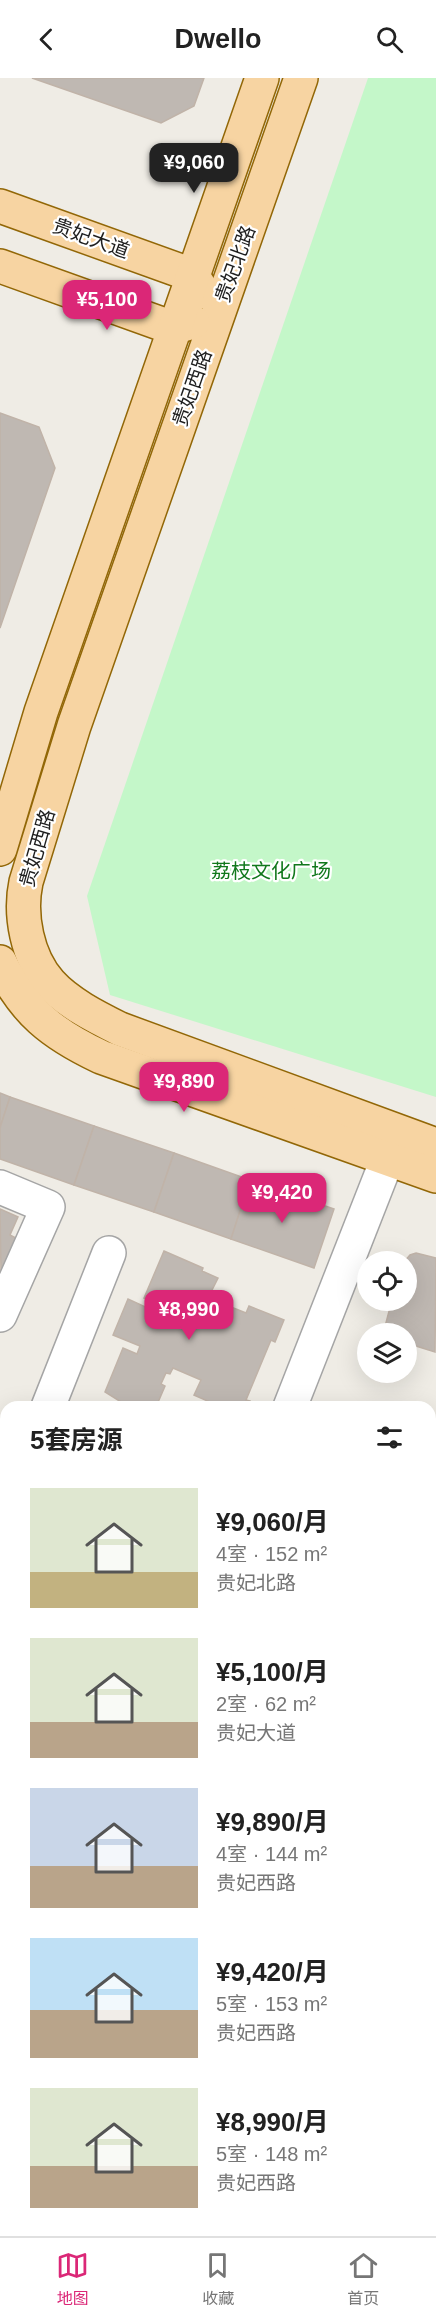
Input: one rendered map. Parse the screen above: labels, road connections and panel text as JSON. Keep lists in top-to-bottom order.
{
  "streets": {
    "main road": ["贵妃大道", "贵妃北路", "贵妃西路"]
  },
  "crossings": [
    ["贵妃大道", "贵妃北路"],
    ["贵妃北路", "贵妃西路"]
  ],
  "parks": ["荔枝文化广场"],
  "page": {
    "header": "Dwello",
    "price": [
      "¥9,060",
      "¥5,100",
      "¥9,890",
      "¥9,420",
      "¥8,990"
    ],
    "heading": "5套房源",
    "list": [
      {
        "name": "¥9,060/月",
        "note": "4室 · 152 m² · 贵妃北路"
      },
      {
        "name": "¥5,100/月",
        "note": "2室 · 62 m² · 贵妃大道"
      },
      {
        "name": "¥9,890/月",
        "note": "4室 · 144 m² · 贵妃西路"
      },
      {
        "name": "¥9,420/月",
        "note": "5室 · 153 m² · 贵妃西路"
      },
      {
        "name": "¥8,990/月",
        "note": "5室 · 148 m² · 贵妃西路"
      }
    ],
    "tabs": ["地图", "收藏", "首页"]
  }
}
